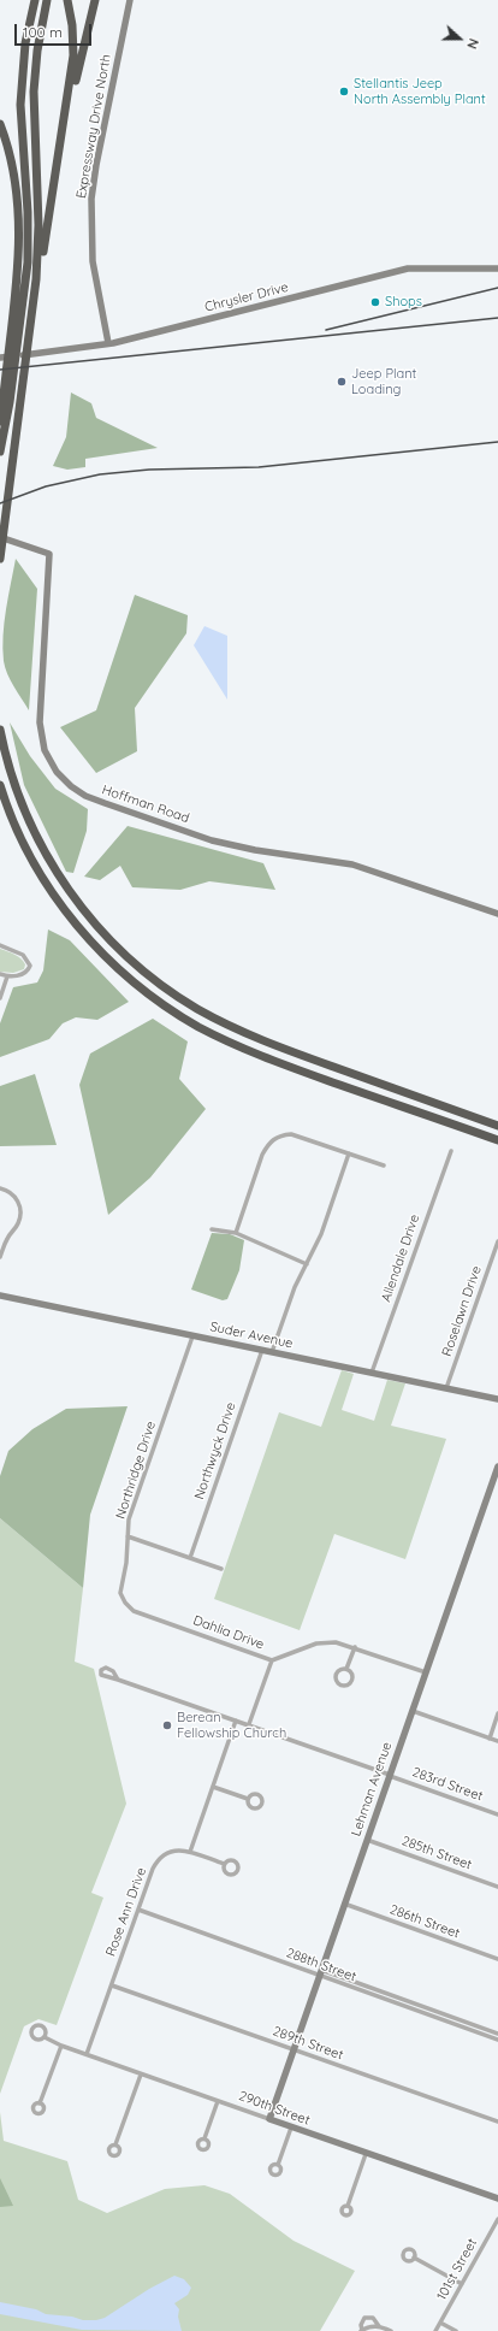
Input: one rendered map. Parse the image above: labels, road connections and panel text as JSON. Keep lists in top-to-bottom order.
{
  "streets": {
    "street": [
      "Expressway Drive North",
      "Chrysler Drive",
      "Hoffman Road",
      "Allendale Drive",
      "Roselawn Drive",
      "Suder Avenue",
      "Northwyck Drive",
      "Northridge Drive",
      "Dahlia Drive",
      "283rd Street",
      "Lehman Avenue",
      "285th Street",
      "Rose Ann Drive",
      "286th Street",
      "288th Street",
      "289th Street",
      "290th Street",
      "101st Street"
    ]
  },
  "crossings": [
    ["Expressway Drive North", "Chrysler Drive"],
    ["Allendale Drive", "Suder Avenue"],
    ["Roselawn Drive", "Suder Avenue"],
    ["Suder Avenue", "Northwyck Drive"],
    ["Suder Avenue", "Northridge Drive"],
    ["Northridge Drive", "Dahlia Drive"],
    ["Dahlia Drive", "Lehman Avenue"],
    ["283rd Street", "Lehman Avenue"],
    ["Lehman Avenue", "285th Street"],
    ["Lehman Avenue", "286th Street"],
    ["Lehman Avenue", "288th Street"],
    ["Lehman Avenue", "289th Street"],
    ["Lehman Avenue", "290th Street"],
    ["Rose Ann Drive", "288th Street"],
    ["Rose Ann Drive", "289th Street"],
    ["Rose Ann Drive", "290th Street"]
  ],
  "places": [
    "Stellantis Jeep North Assembly Plant",
    "Shops",
    "Jeep Plant Loading",
    "Berean Fellowship Church"
  ],
  "scale_bar": "100 m",
  "north": "right"
}
